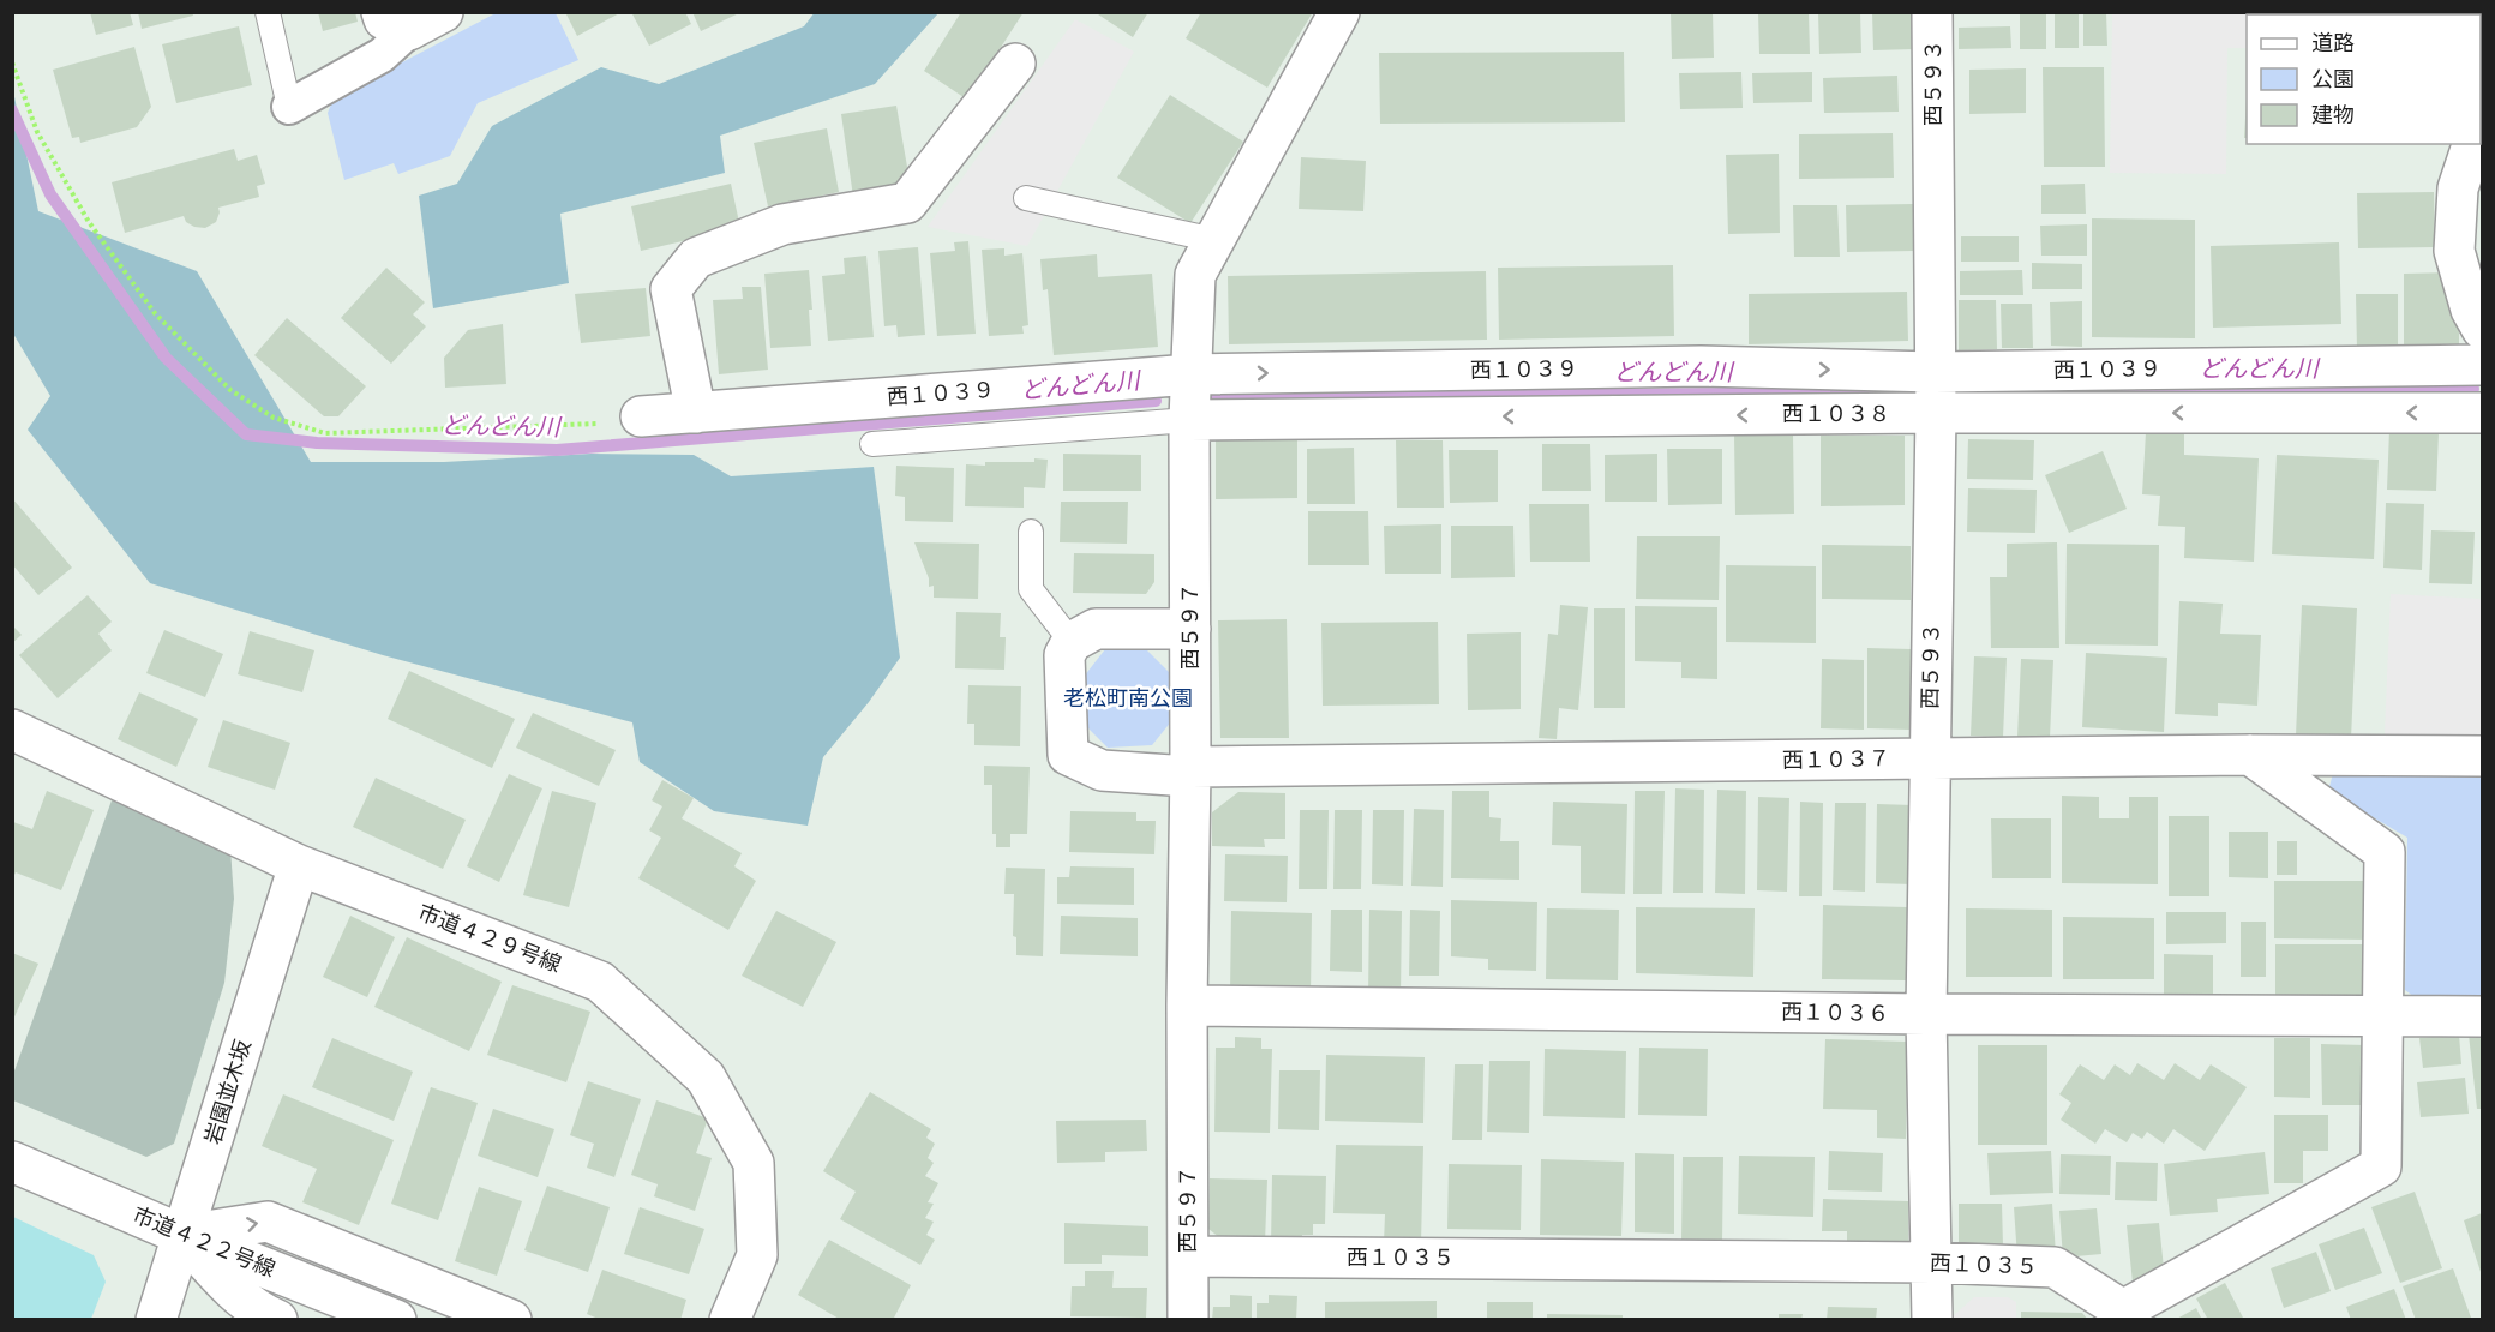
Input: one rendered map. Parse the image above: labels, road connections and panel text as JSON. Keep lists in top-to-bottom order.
{
  "streets": {
    "street": [
      "西５９３",
      "西１０３９",
      "西１０３８",
      "西５９７",
      "西１０３７",
      "市道４２９号線",
      "西１０３６",
      "岩園並木坂",
      "市道４２２号線",
      "西１０３５"
    ]
  },
  "crossings": [
    ["西５９３", "西１０３９"],
    ["西５９３", "西１０３８"],
    ["西５９３", "西１０３７"],
    ["西５９３", "西１０３６"],
    ["西５９３", "西１０３５"],
    ["西１０３９", "西５９７"],
    ["西１０３８", "西５９７"],
    ["西５９７", "西１０３７"],
    ["西５９７", "西１０３６"],
    ["西５９７", "西１０３５"],
    ["西１０３７", "西１０３５"],
    ["市道４２９号線", "岩園並木坂"],
    ["西１０３６", "西１０３５"],
    ["岩園並木坂", "市道４２２号線"]
  ],
  "one_way": ["西１０３９", "西１０３８"],
  "water": ["どんどん川"],
  "parks": ["老松町南公園"],
  "legend": ["道路", "公園", "建物"]
}
